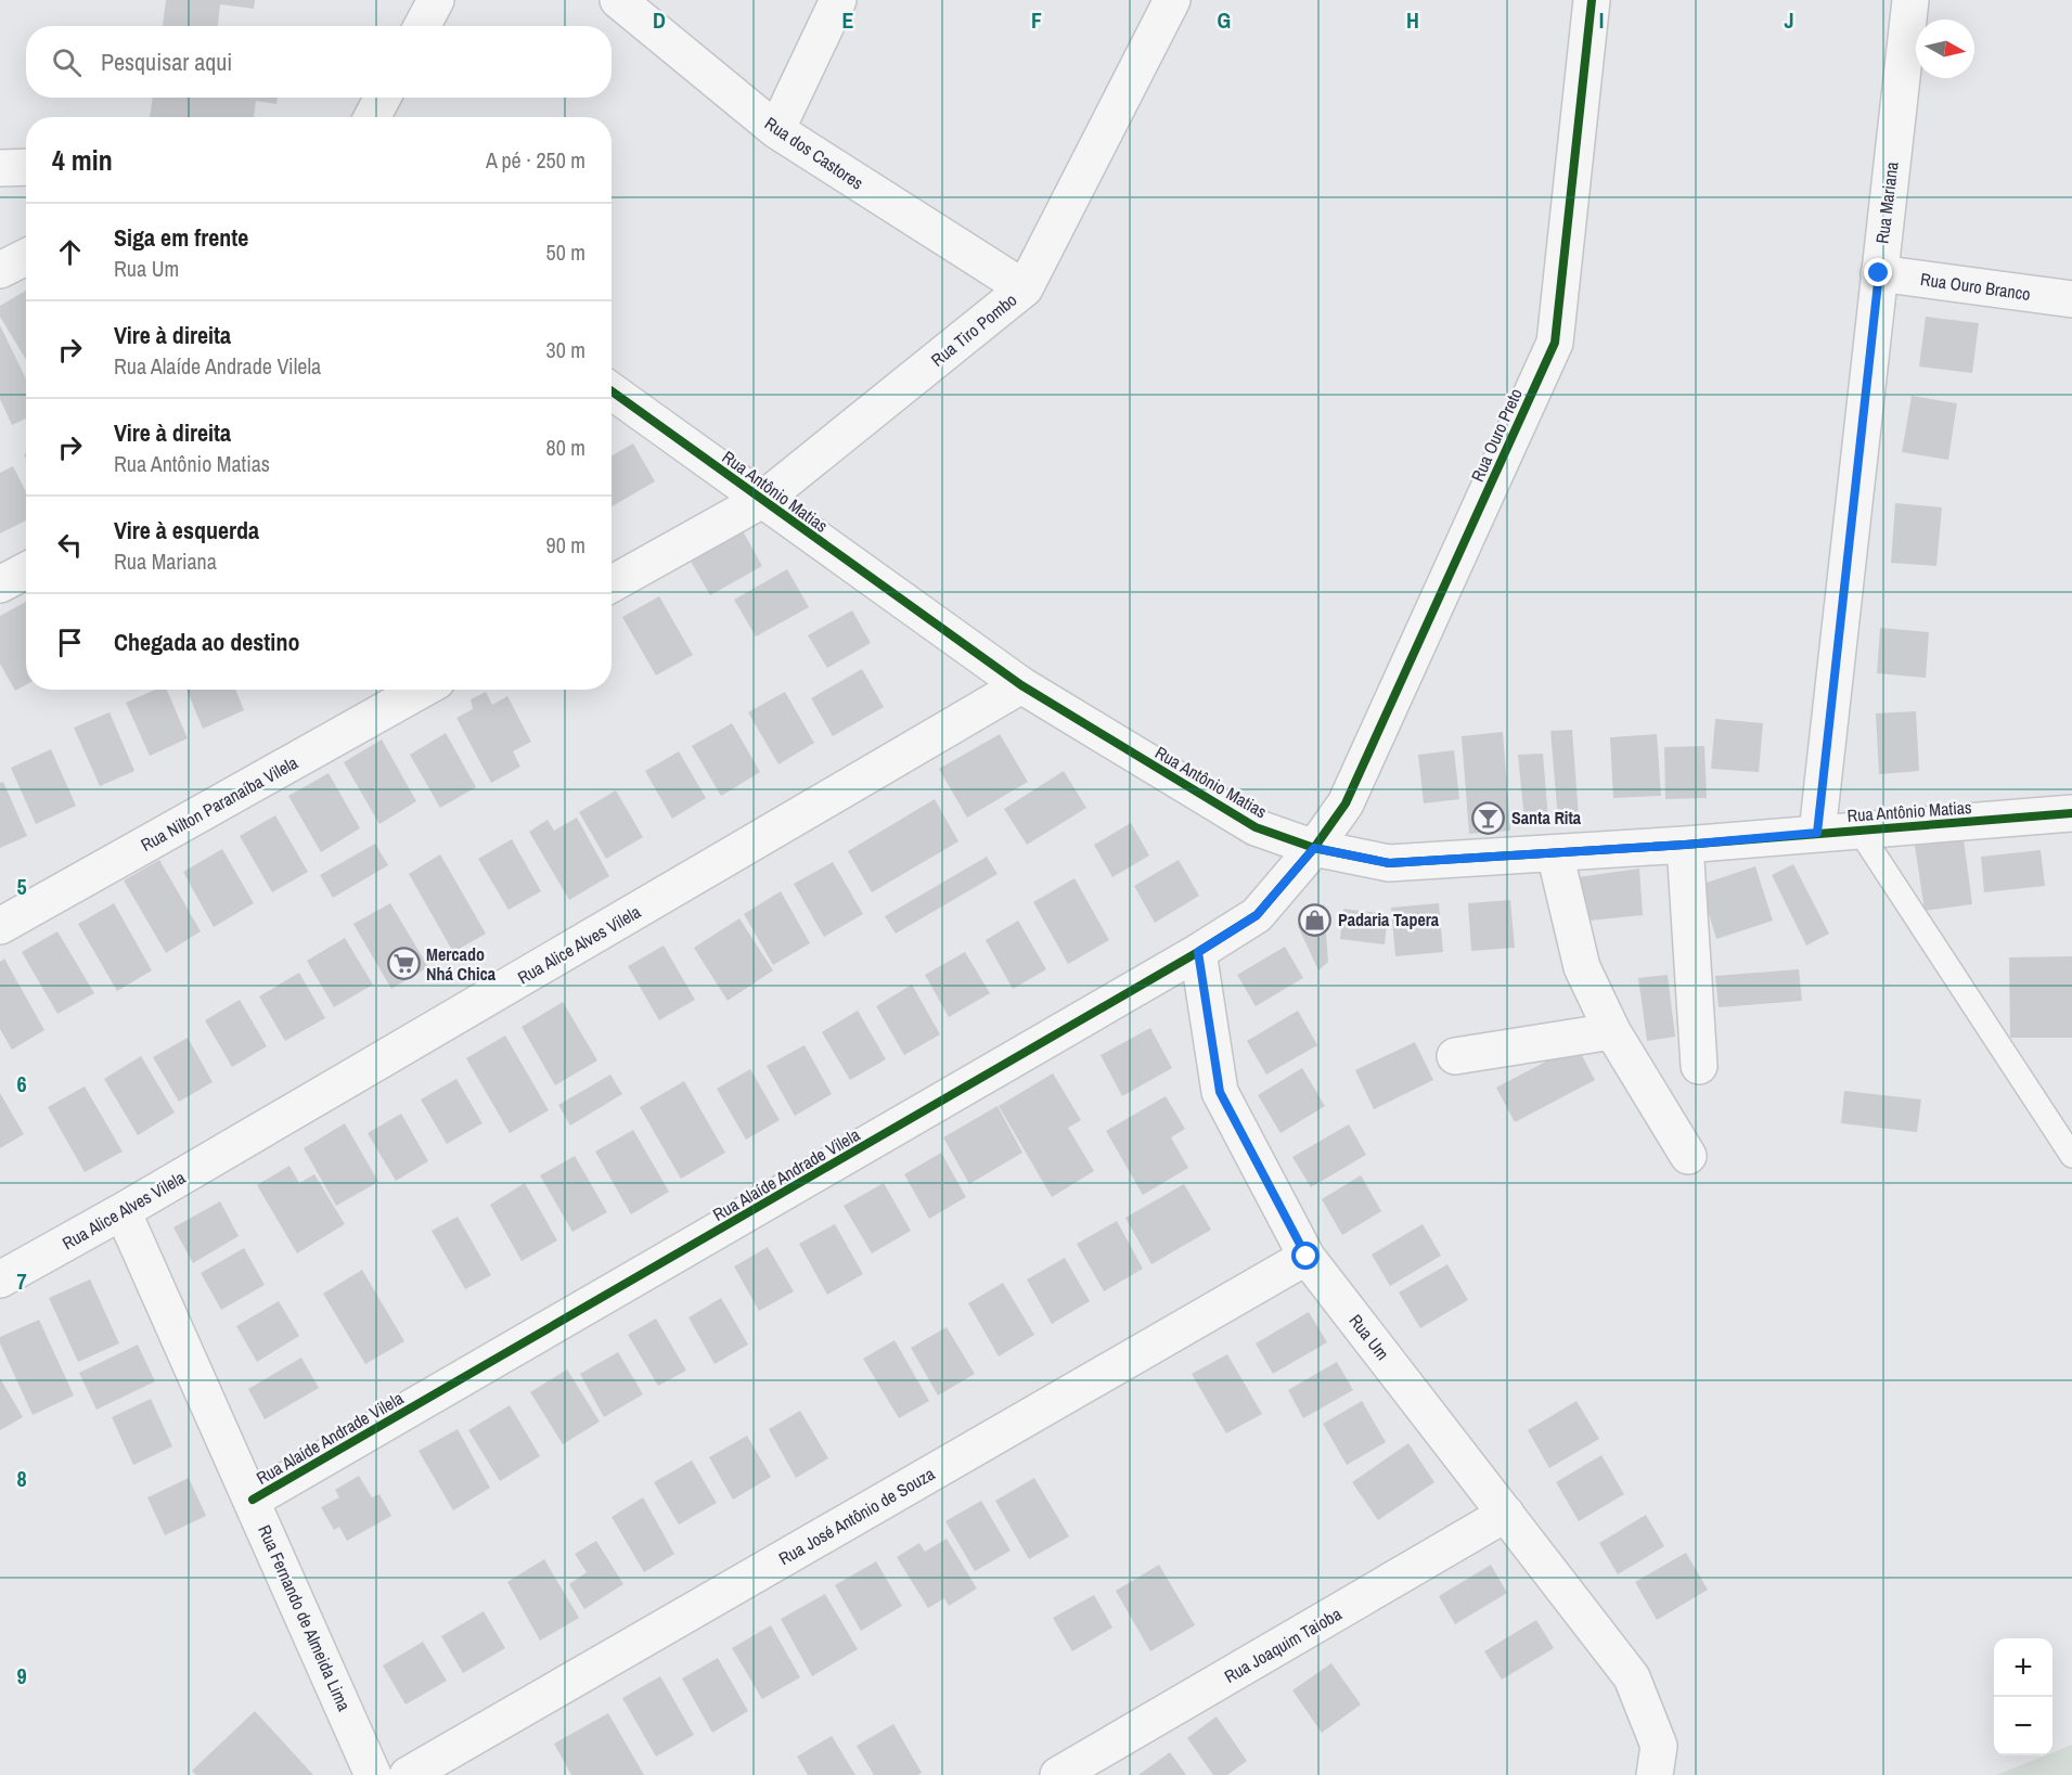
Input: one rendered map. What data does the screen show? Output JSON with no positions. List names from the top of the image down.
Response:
{
  "streets": {
    "street": [
      "Rua dos Castores",
      "Rua Mariana",
      "Rua Ouro Branco",
      "Rua Tiro Pombo",
      "Rua Ouro Preto",
      "Rua Antônio Matias",
      "Rua Nilton Paranaíba Vilela",
      "Rua Alice Alves Vilela",
      "Rua Alaíde Andrade Vilela",
      "Rua Um",
      "Rua José Antônio de Souza",
      "Rua Fernando de Almeida Lima",
      "Rua Joaquim Taioba"
    ]
  },
  "crossings": [
    ["Rua dos Castores", "Rua Tiro Pombo"],
    ["Rua Mariana", "Rua Ouro Branco"],
    ["Rua Mariana", "Rua Antônio Matias"],
    ["Rua Tiro Pombo", "Rua Antônio Matias"],
    ["Rua Ouro Preto", "Rua Antônio Matias"],
    ["Rua Ouro Preto", "Rua Alaíde Andrade Vilela"],
    ["Rua Antônio Matias", "Rua Alice Alves Vilela"],
    ["Rua Antônio Matias", "Rua Alaíde Andrade Vilela"],
    ["Rua Alice Alves Vilela", "Rua Fernando de Almeida Lima"],
    ["Rua Alaíde Andrade Vilela", "Rua Um"],
    ["Rua Alaíde Andrade Vilela", "Rua Fernando de Almeida Lima"],
    ["Rua Um", "Rua José Antônio de Souza"],
    ["Rua Um", "Rua Joaquim Taioba"]
  ],
  "places": {
    "bar": ["Santa Rita"],
    "shop": ["Padaria Tapera"],
    "supermarket": ["Mercado Nhá Chica"]
  },
  "north": "right",
  "page": {
    "search": "Pesquisar aqui",
    "heading": ["4 min", "A pé · 250 m"],
    "list": [
      ["Siga em frente", "Rua Um", "50 m"],
      ["Vire à direita", "Rua Alaíde Andrade Vilela", "30 m"],
      ["Vire à direita", "Rua Antônio Matias", "80 m"],
      ["Vire à esquerda", "Rua Mariana", "90 m"],
      "Chegada ao destino"
    ],
    "map_buttons": ["+", "−"]
  },
  "grid": {
    "columns": [
      "D",
      "E",
      "F",
      "G",
      "H",
      "I",
      "J"
    ],
    "rows": [
      "5",
      "6",
      "7",
      "8",
      "9"
    ]
  }
}
